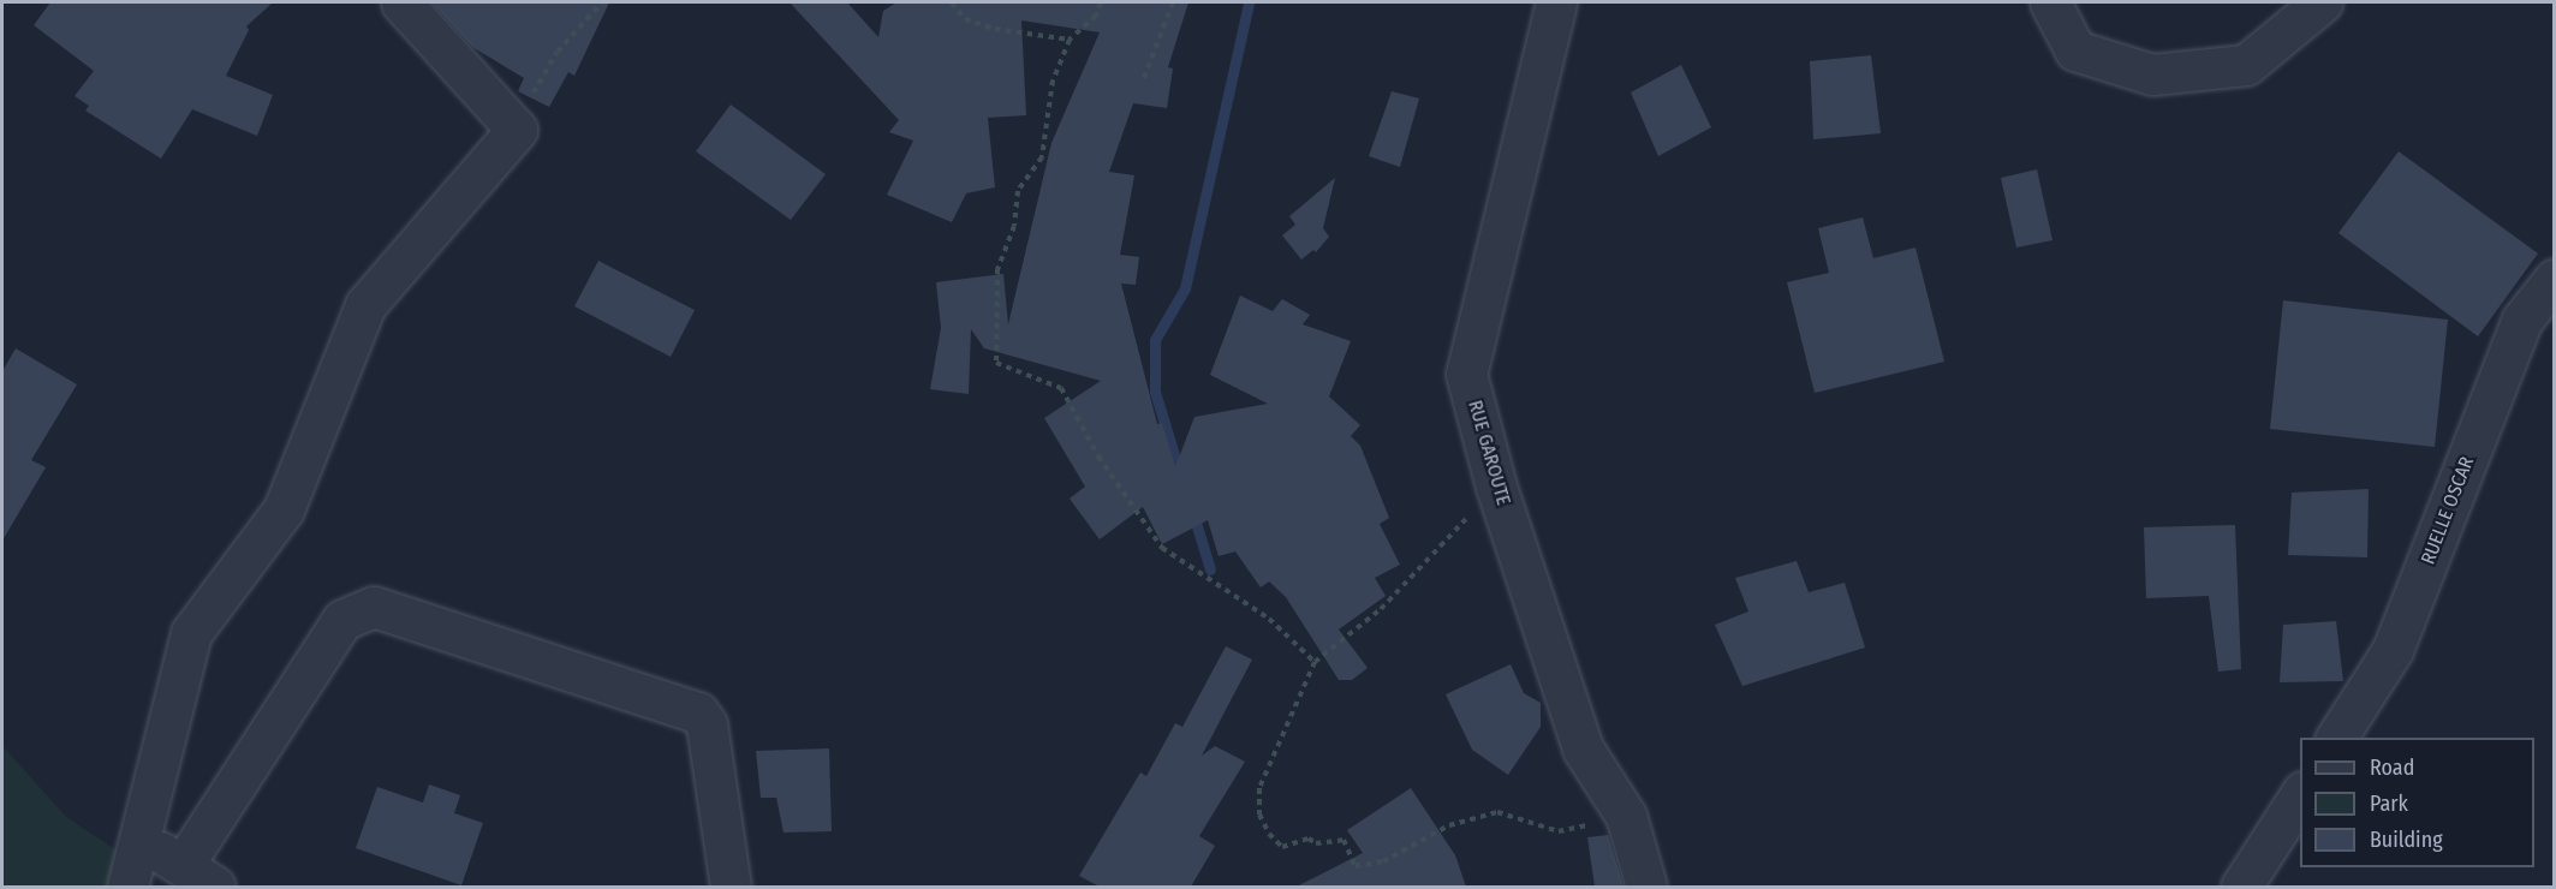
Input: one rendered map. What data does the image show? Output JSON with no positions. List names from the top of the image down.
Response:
{
  "streets": {
    "street": ["RUE GAROUTE", "RUELLE OSCAR"]
  },
  "legend": ["Road", "Park", "Building"]
}
